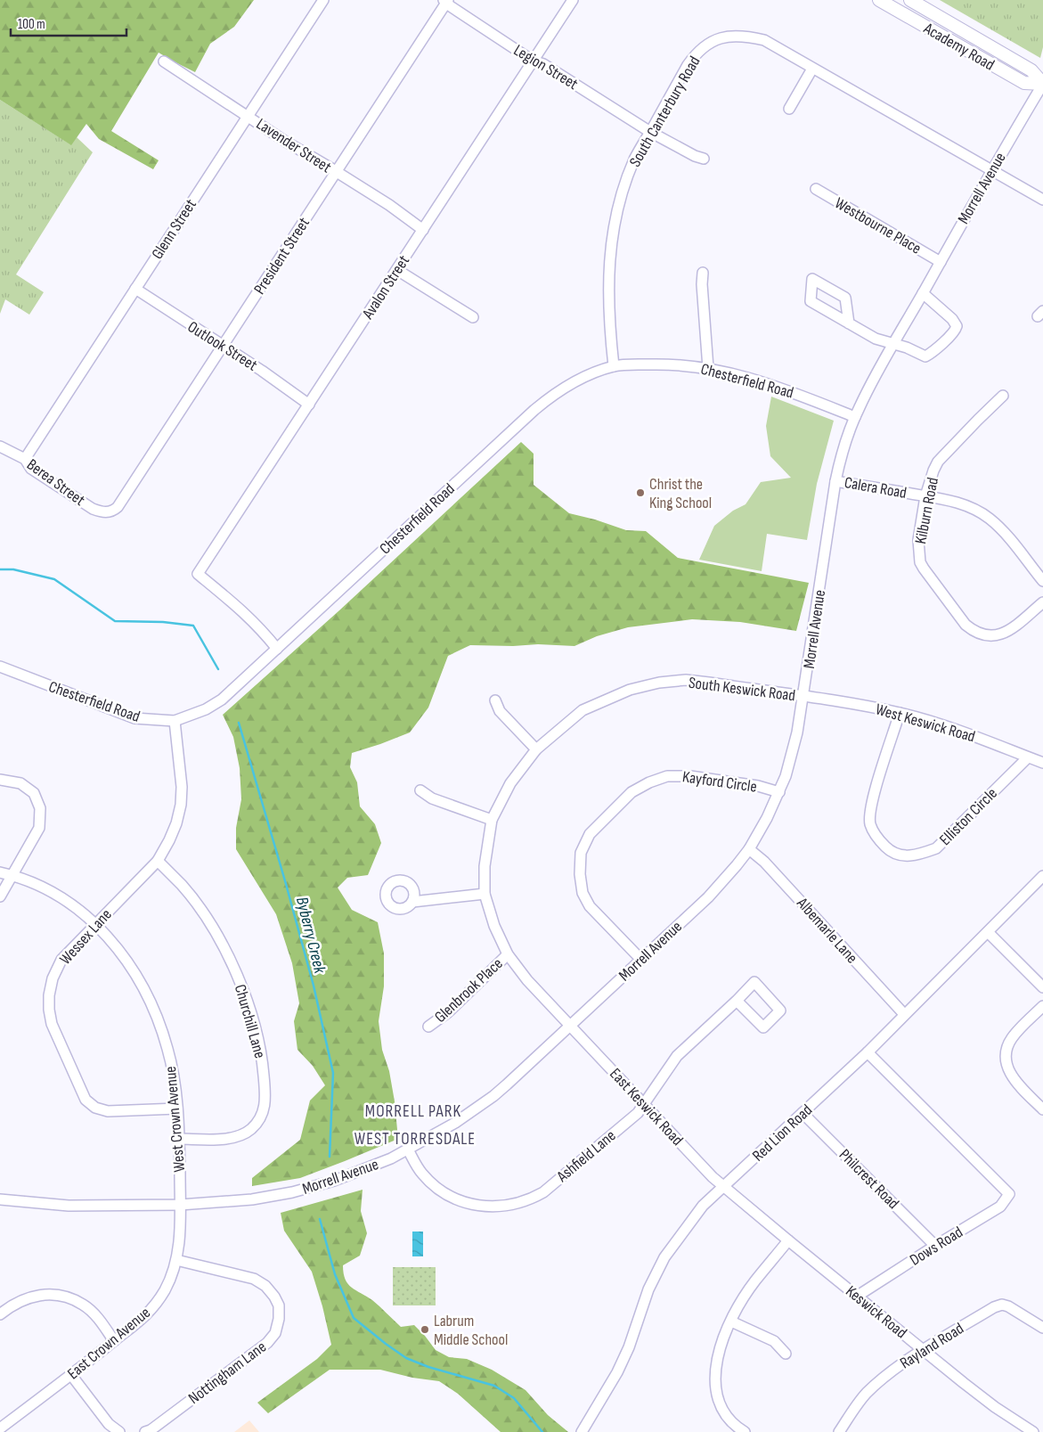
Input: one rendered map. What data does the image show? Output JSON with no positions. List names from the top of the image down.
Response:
{
  "streets": {
    "main road": ["Academy Road"],
    "street": [
      "Legion Street",
      "South Canterbury Road",
      "Lavender Street",
      "Morrell Avenue",
      "Westbourne Place",
      "Glenn Street",
      "President Street",
      "Avalon Street",
      "Outlook Street",
      "Chesterfield Road",
      "Berea Street",
      "Calera Road",
      "Kilburn Road",
      "South Keswick Road",
      "West Keswick Road",
      "Kayford Circle",
      "Elliston Circle",
      "Albemarle Lane",
      "Wessex Lane",
      "Glenbrook Place",
      "Churchill Lane",
      "East Keswick Road",
      "West Crown Avenue",
      "Red Lion Road",
      "Ashfield Lane",
      "Philcrest Road",
      "Dows Road",
      "Keswick Road",
      "East Crown Avenue",
      "Rayland Road",
      "Nottingham Lane"
    ]
  },
  "crossings": [
    ["Academy Road", "Morrell Avenue"],
    ["Legion Street", "South Canterbury Road"],
    ["Legion Street", "President Street"],
    ["Legion Street", "Avalon Street"],
    ["South Canterbury Road", "Morrell Avenue"],
    ["South Canterbury Road", "Chesterfield Road"],
    ["Lavender Street", "Glenn Street"],
    ["Lavender Street", "President Street"],
    ["Lavender Street", "Avalon Street"],
    ["Morrell Avenue", "Westbourne Place"],
    ["Morrell Avenue", "Chesterfield Road"],
    ["Morrell Avenue", "Calera Road"],
    ["Morrell Avenue", "South Keswick Road"],
    ["Morrell Avenue", "West Keswick Road"],
    ["Morrell Avenue", "Kayford Circle"],
    ["Morrell Avenue", "Albemarle Lane"],
    ["Morrell Avenue", "East Keswick Road"],
    ["Morrell Avenue", "West Crown Avenue"],
    ["Morrell Avenue", "Ashfield Lane"],
    ["Morrell Avenue", "East Crown Avenue"],
    ["Glenn Street", "Outlook Street"],
    ["Glenn Street", "Berea Street"],
    ["President Street", "Outlook Street"],
    ["President Street", "Berea Street"],
    ["Avalon Street", "Outlook Street"],
    ["Avalon Street", "Chesterfield Road"],
    ["Chesterfield Road", "Wessex Lane"],
    ["Calera Road", "Kilburn Road"],
    ["South Keswick Road", "West Keswick Road"],
    ["South Keswick Road", "Glenbrook Place"],
    ["South Keswick Road", "East Keswick Road"],
    ["West Keswick Road", "Elliston Circle"],
    ["Albemarle Lane", "Red Lion Road"],
    ["Wessex Lane", "Churchill Lane"],
    ["Wessex Lane", "West Crown Avenue"],
    ["Churchill Lane", "West Crown Avenue"],
    ["East Keswick Road", "Red Lion Road"],
    ["East Keswick Road", "Ashfield Lane"],
    ["East Keswick Road", "Keswick Road"],
    ["West Crown Avenue", "East Crown Avenue"],
    ["Red Lion Road", "Philcrest Road"],
    ["Red Lion Road", "Dows Road"],
    ["Red Lion Road", "Keswick Road"],
    ["Philcrest Road", "Dows Road"],
    ["Dows Road", "Keswick Road"],
    ["Keswick Road", "Rayland Road"],
    ["East Crown Avenue", "Nottingham Lane"]
  ],
  "districts": ["MORRELL PARK", "WEST TORRESDALE"],
  "water": ["Byberry Creek"],
  "places": ["Christ the King School", "Labrum Middle School"],
  "scale_bar": "100 m"
}
